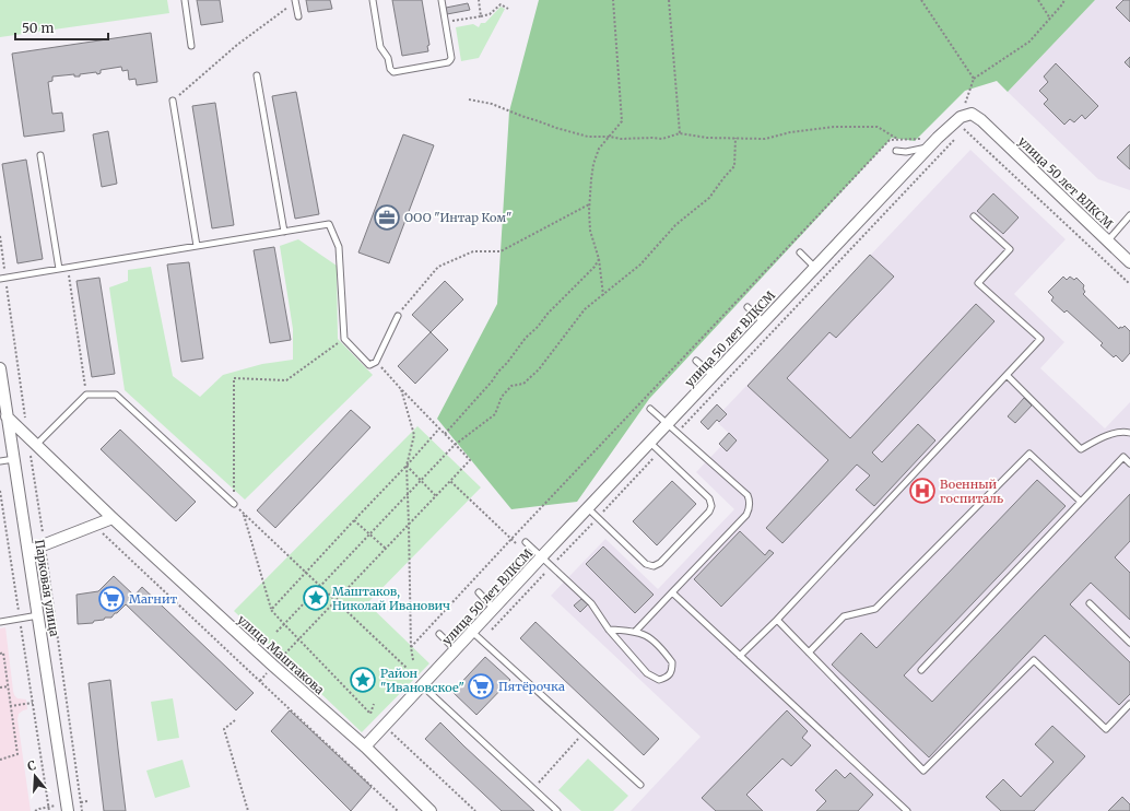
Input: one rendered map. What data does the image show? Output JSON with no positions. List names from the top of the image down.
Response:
{
  "streets": {
    "street": ["улица 50 лет ВЛКСМ", "Парковая улица", "улица Маштакова"]
  },
  "crossings": [
    ["улица 50 лет ВЛКСМ", "улица Маштакова"],
    ["Парковая улица", "улица Маштакова"]
  ],
  "places": {
    "office": ["ООО \"Интар Ком\""],
    "hospital": ["Военный госпиталь"],
    "place": ["Маштаков, Николай Иванович", "Район \"Ивановское\""],
    "supermarket": ["Магнит", "Пятёрочка"]
  },
  "scale_bar": "50 m",
  "north": "top"
}
